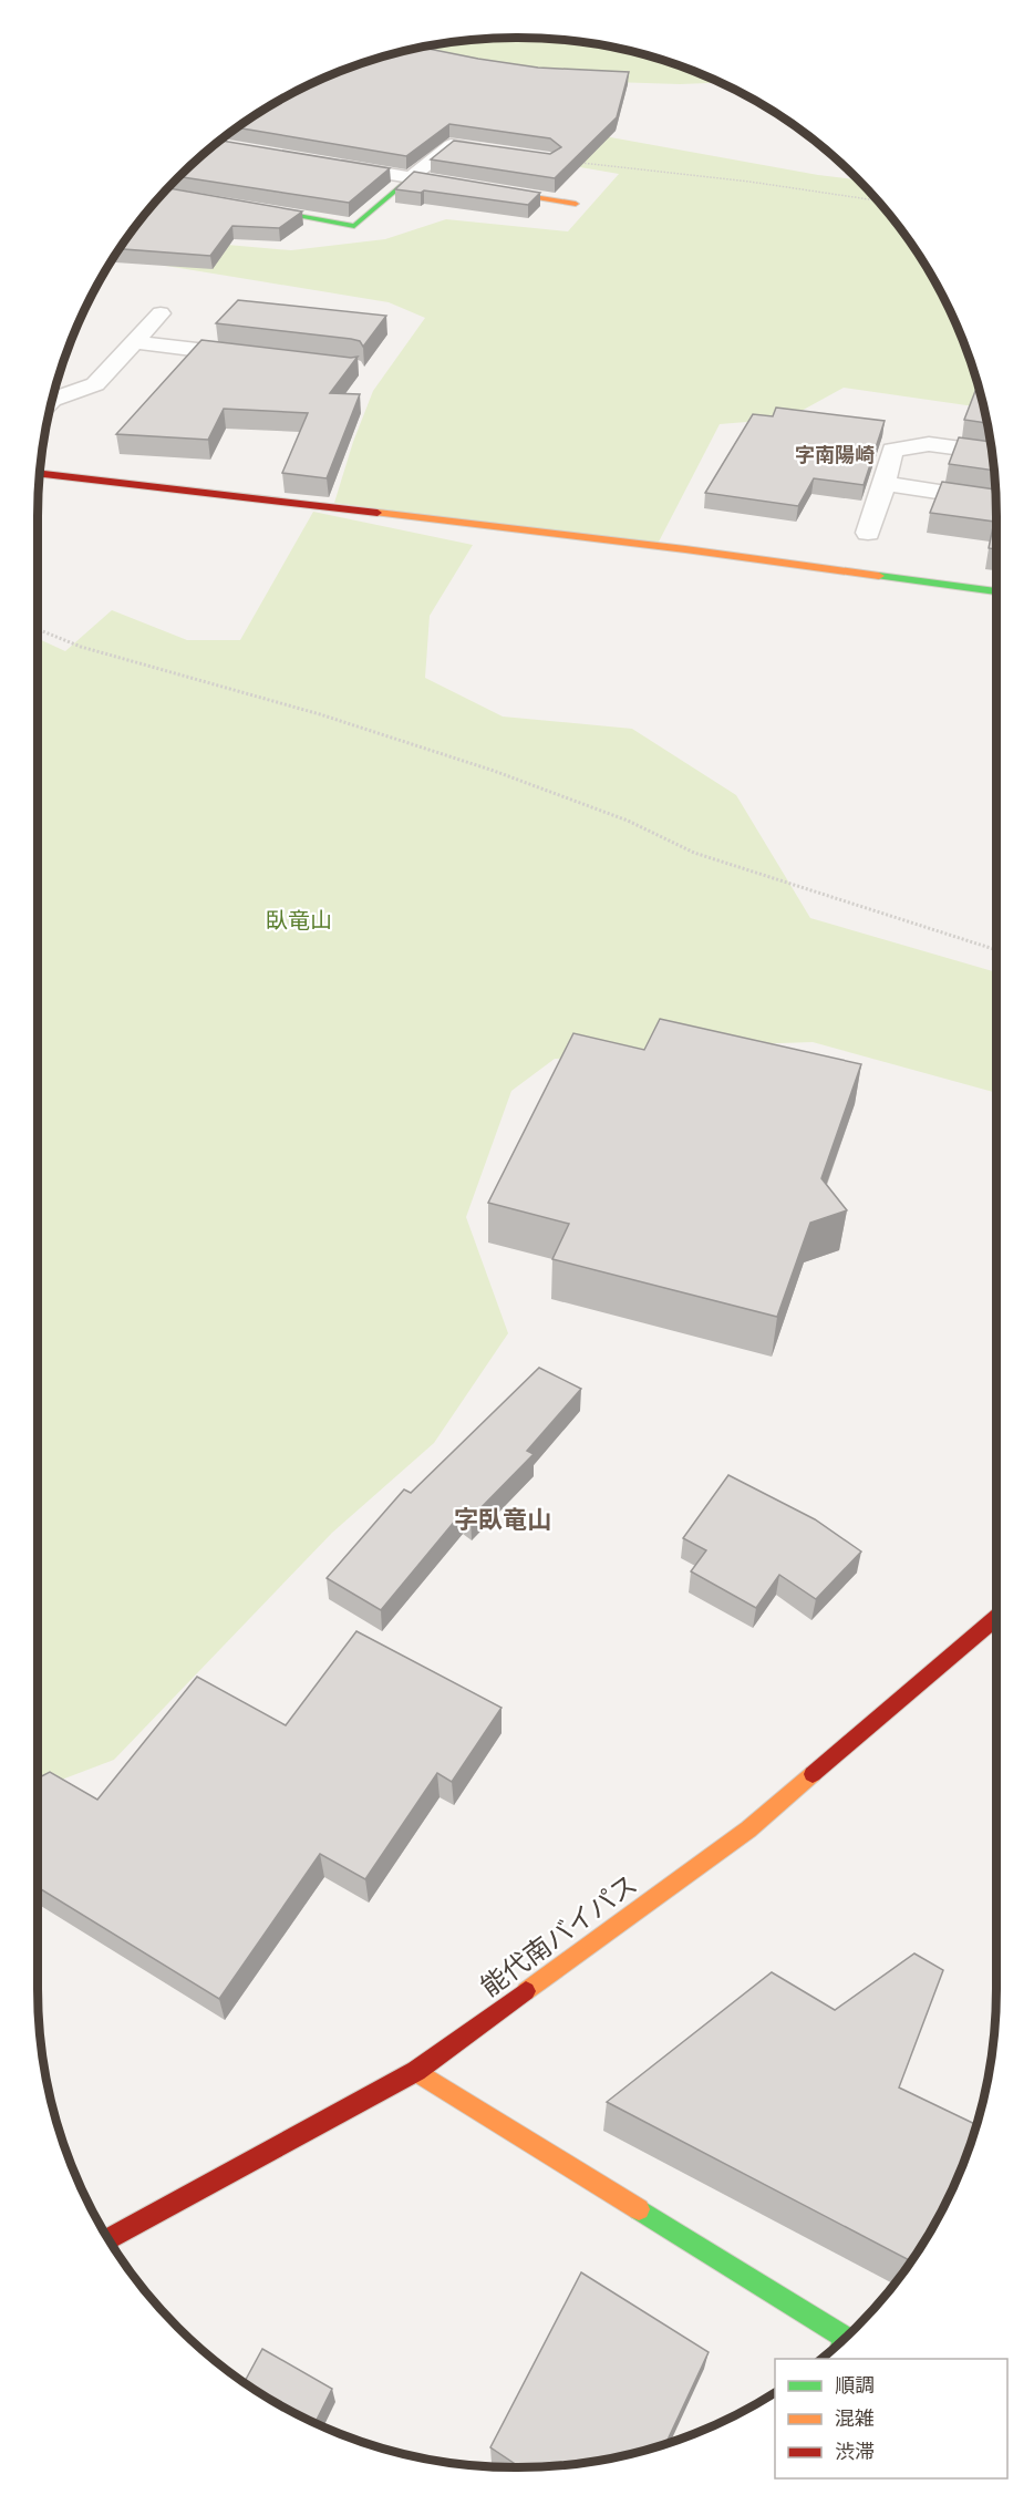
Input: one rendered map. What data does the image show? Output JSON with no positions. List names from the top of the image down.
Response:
{
  "streets": {
    "main road": ["能代南バイパス"]
  },
  "districts": ["字南陽崎", "字臥竜山"],
  "parks": ["臥竜山"],
  "legend": ["順調", "混雑", "渋滞"]
}
